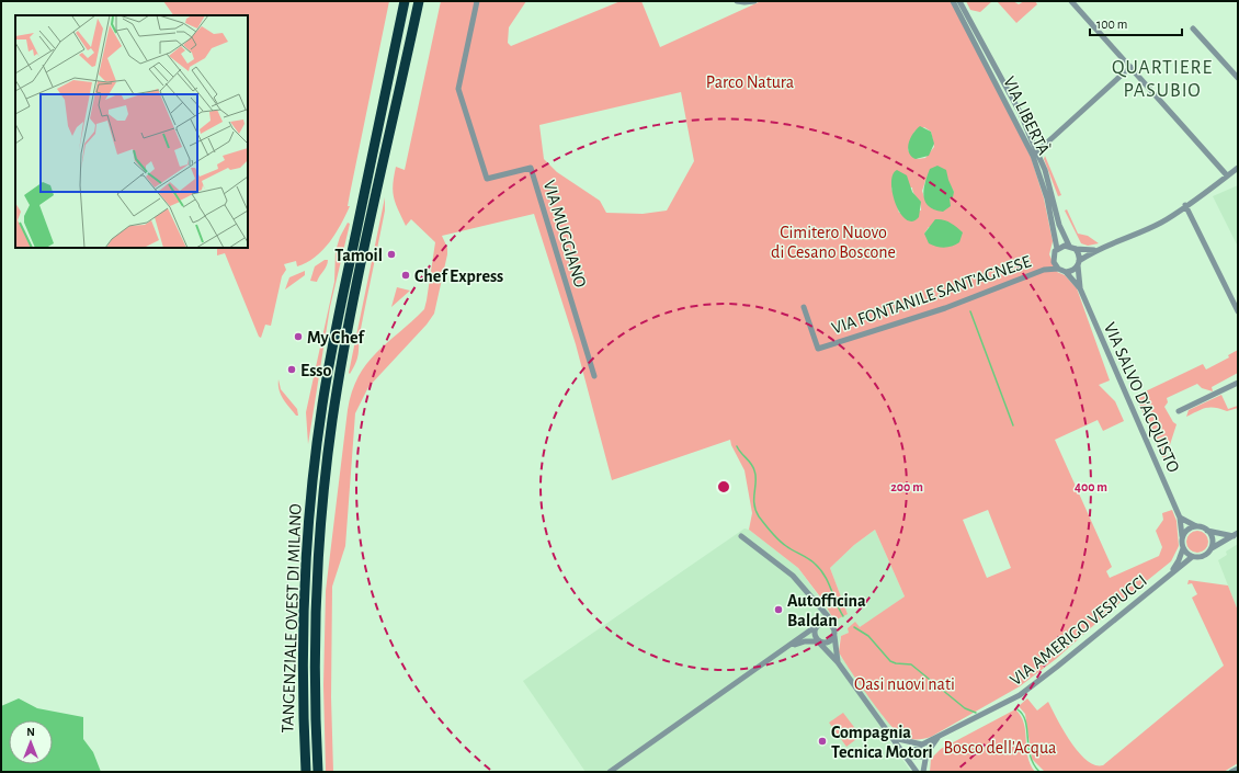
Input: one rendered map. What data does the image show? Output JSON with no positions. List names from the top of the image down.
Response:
{
  "streets": {
    "highway": ["TANGENZIALE OVEST DI MILANO"],
    "street": [
      "VIA LIBERTÀ",
      "VIA MUGGIANO",
      "VIA FONTANILE SANT'AGNESE",
      "VIA SALVO D'ACQUISTO",
      "VIA AMERIGO VESPUCCI"
    ]
  },
  "crossings": [
    ["VIA LIBERTÀ", "VIA FONTANILE SANT'AGNESE"],
    ["VIA SALVO D'ACQUISTO", "VIA AMERIGO VESPUCCI"]
  ],
  "districts": ["QUARTIERE PASUBIO"],
  "parks": [
    "Parco Natura",
    "Cimitero Nuovo di Cesano Boscone",
    "Oasi nuovi nati",
    "Bosco dell'Acqua"
  ],
  "places": [
    "Tamoil",
    "Chef Express",
    "My Chef",
    "Esso",
    "Autofficina Baldan",
    "Compagnia Tecnica Motori"
  ],
  "scale_bar": "100 m",
  "north": "top",
  "rings": ["200 m", "400 m"]
}
